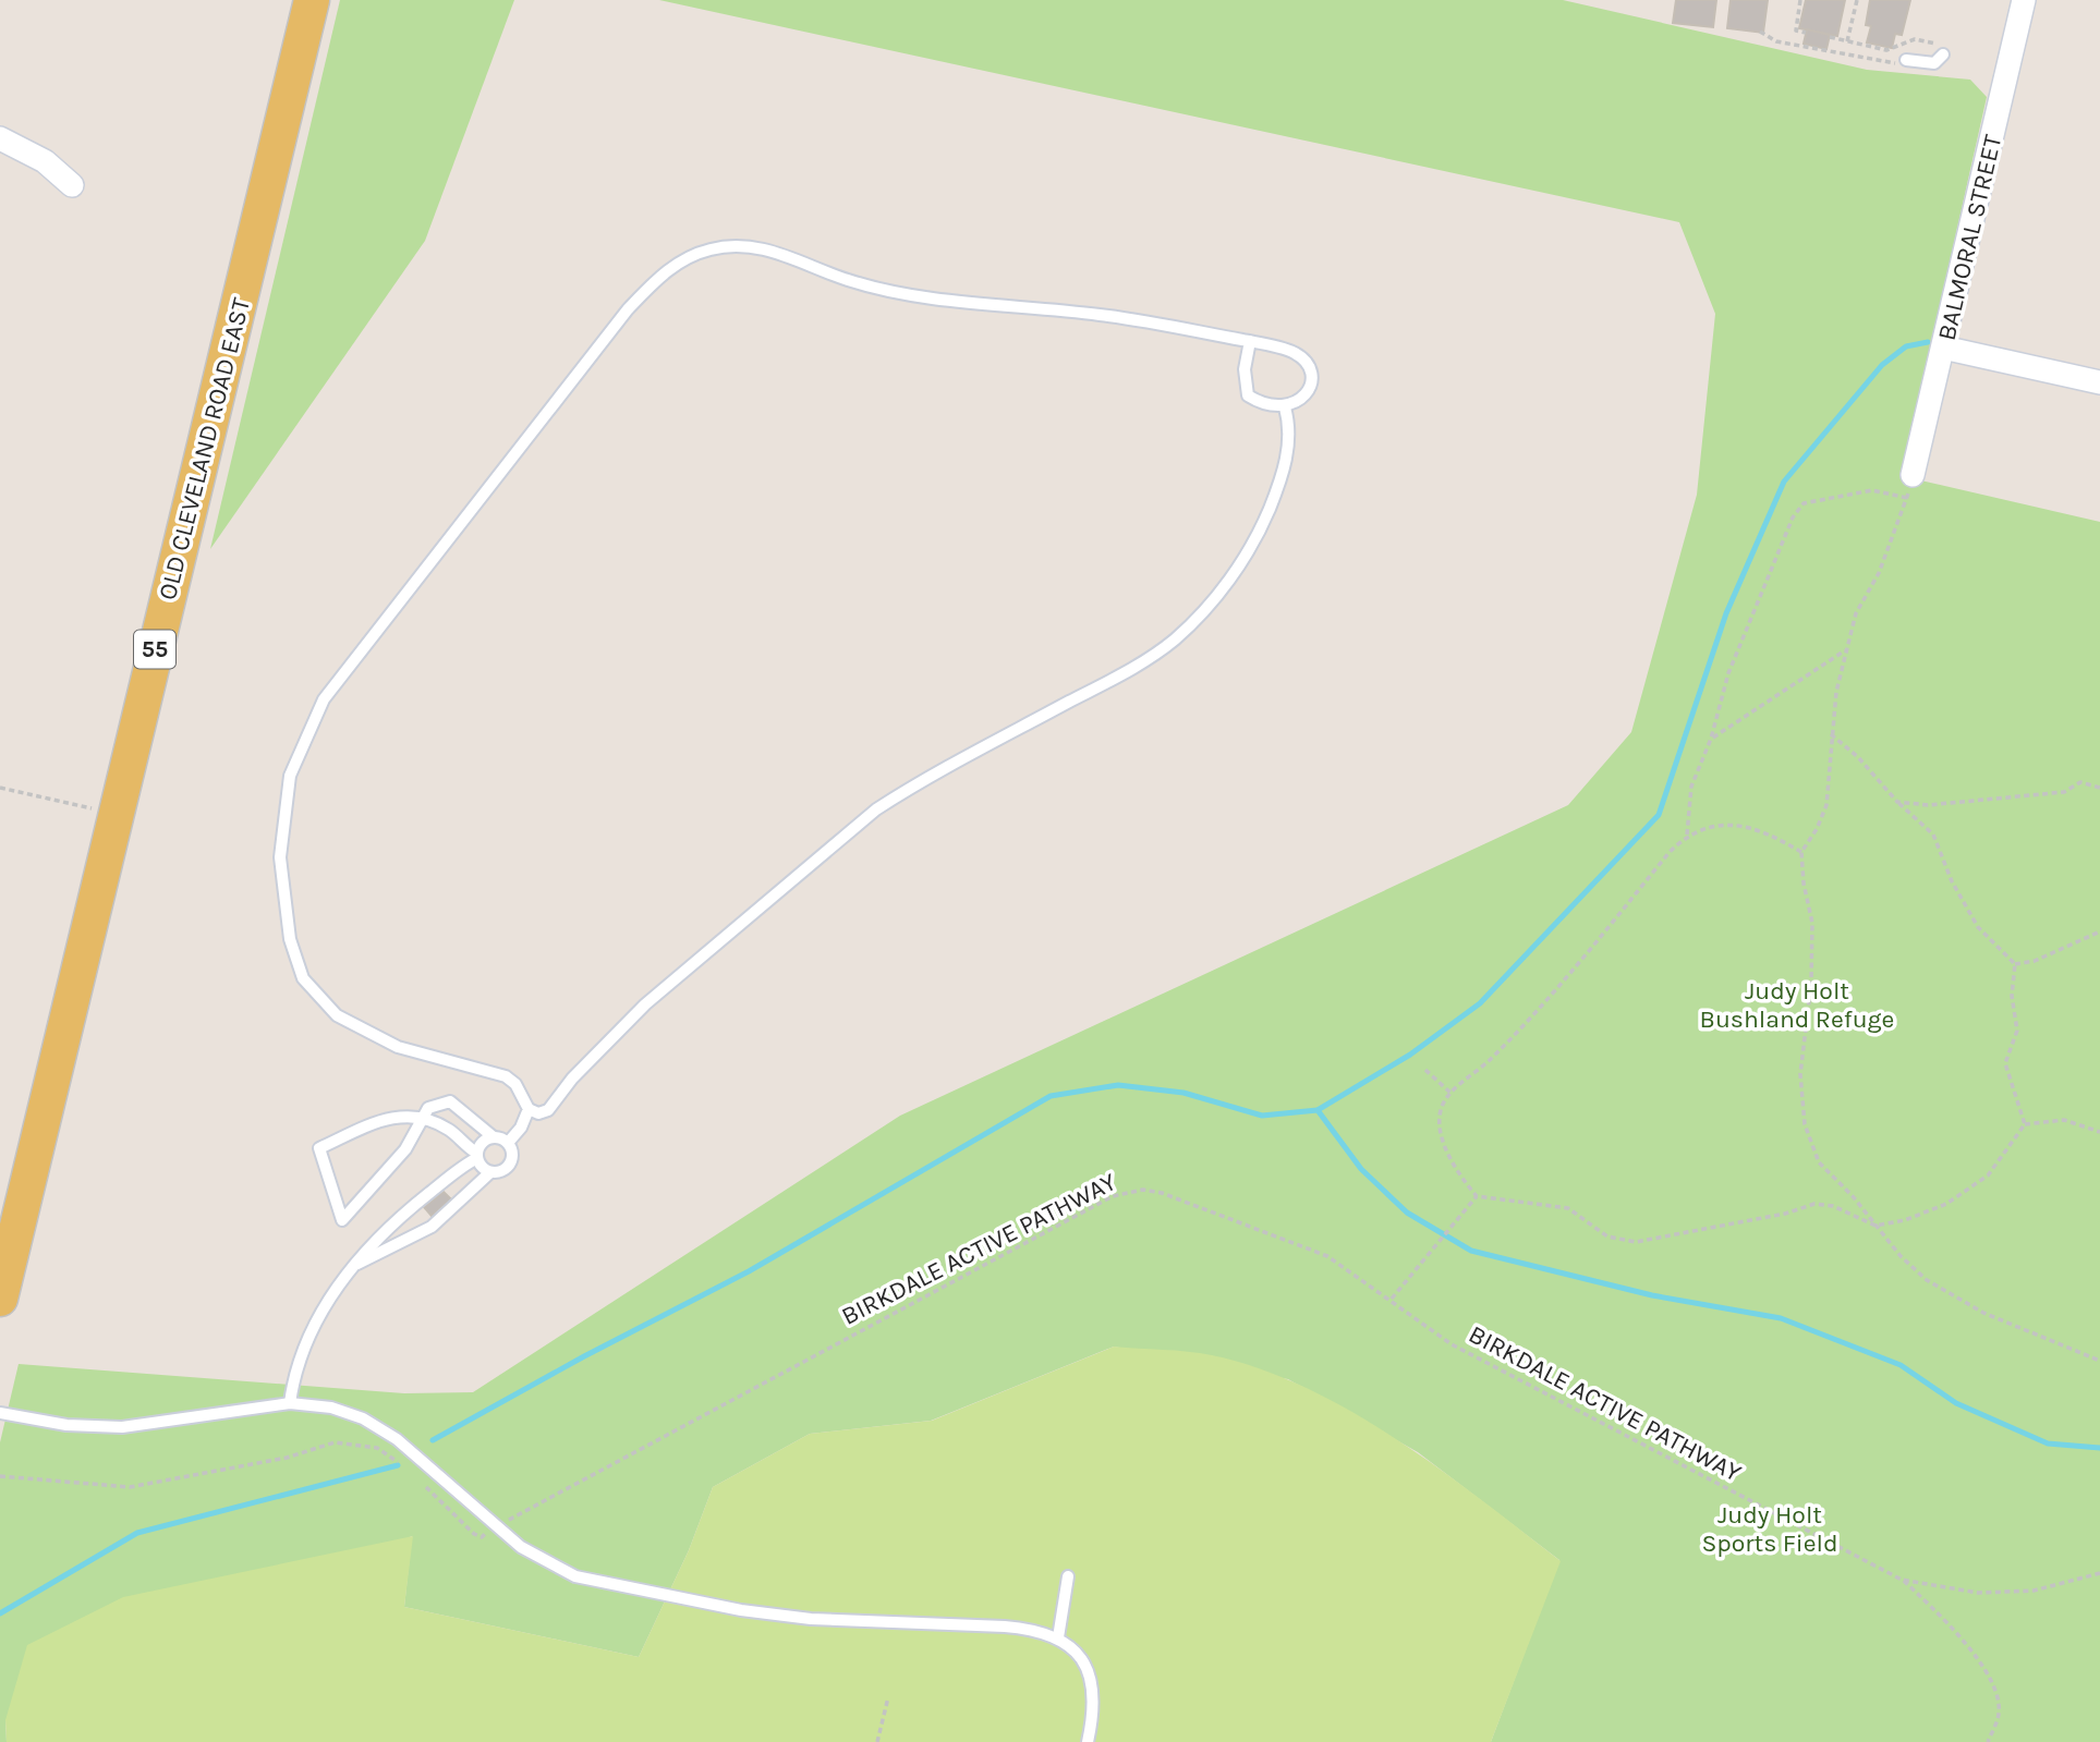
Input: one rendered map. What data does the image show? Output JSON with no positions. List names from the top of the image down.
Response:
{
  "streets": {
    "main road": ["OLD CLEVELAND ROAD EAST", "55"],
    "street": ["BALMORAL STREET"],
    "path": ["BIRKDALE ACTIVE PATHWAY"]
  },
  "parks": ["Judy Holt Bushland Refuge", "Judy Holt Sports Field"]
}
